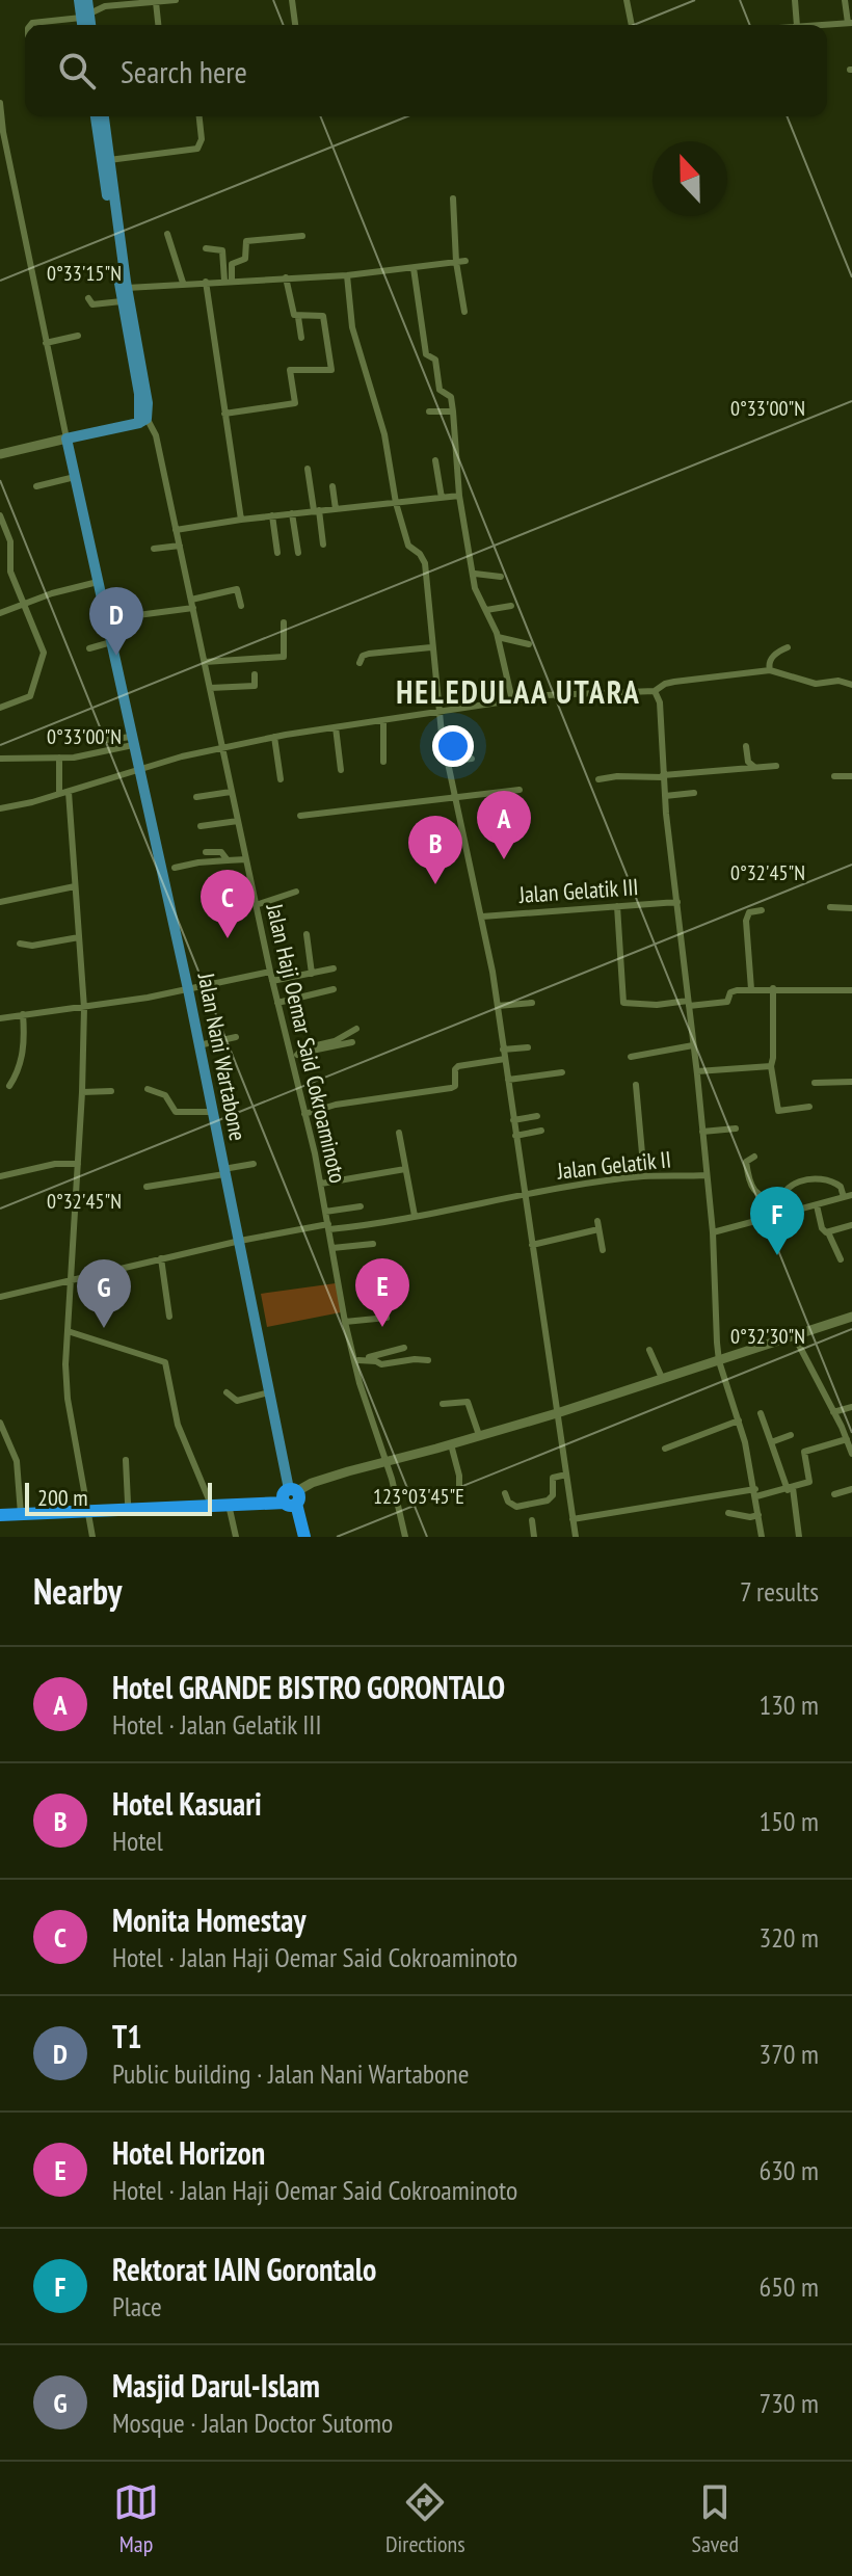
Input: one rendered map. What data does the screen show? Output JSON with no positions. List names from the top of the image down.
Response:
{
  "streets": {
    "highway": ["Jalan Nani Wartabone"],
    "street": ["Jalan Gelatik III", "Jalan Haji Oemar Said Cokroaminoto", "Jalan Gelatik II"]
  },
  "crossings": [
    ["Jalan Haji Oemar Said Cokroaminoto", "Jalan Gelatik II"],
    ["Jalan Nani Wartabone", "Jalan Gelatik II"]
  ],
  "districts": ["HELEDULAA UTARA"],
  "scale_bar": "200 m",
  "north": "top",
  "page": {
    "search": "Search here",
    "pins": [
      "D",
      "A",
      "B",
      "C",
      "F",
      "E",
      "G"
    ],
    "scale": "200 m",
    "heading": ["Nearby", "7 results"],
    "list": [
      {
        "mark": "A",
        "name": "Hotel GRANDE BISTRO GORONTALO",
        "note": "Hotel · Jalan Gelatik III",
        "value": "130 m"
      },
      {
        "mark": "B",
        "name": "Hotel Kasuari",
        "note": "Hotel",
        "value": "150 m"
      },
      {
        "mark": "C",
        "name": "Monita Homestay",
        "note": "Hotel · Jalan Haji Oemar Said Cokroaminoto",
        "value": "320 m"
      },
      {
        "mark": "D",
        "name": "T1",
        "note": "Public building · Jalan Nani Wartabone",
        "value": "370 m"
      },
      {
        "mark": "E",
        "name": "Hotel Horizon",
        "note": "Hotel · Jalan Haji Oemar Said Cokroaminoto",
        "value": "630 m"
      },
      {
        "mark": "F",
        "name": "Rektorat IAIN Gorontalo",
        "note": "Place",
        "value": "650 m"
      },
      {
        "mark": "G",
        "name": "Masjid Darul-Islam",
        "note": "Mosque · Jalan Doctor Sutomo",
        "value": "730 m"
      }
    ],
    "nav": ["Map", "Directions", "Saved"]
  },
  "coordinates": [
    "0°33'15\"N",
    "0°33'00\"N",
    "0°32'45\"N",
    "0°32'30\"N",
    "123°03'45\"E"
  ]
}
